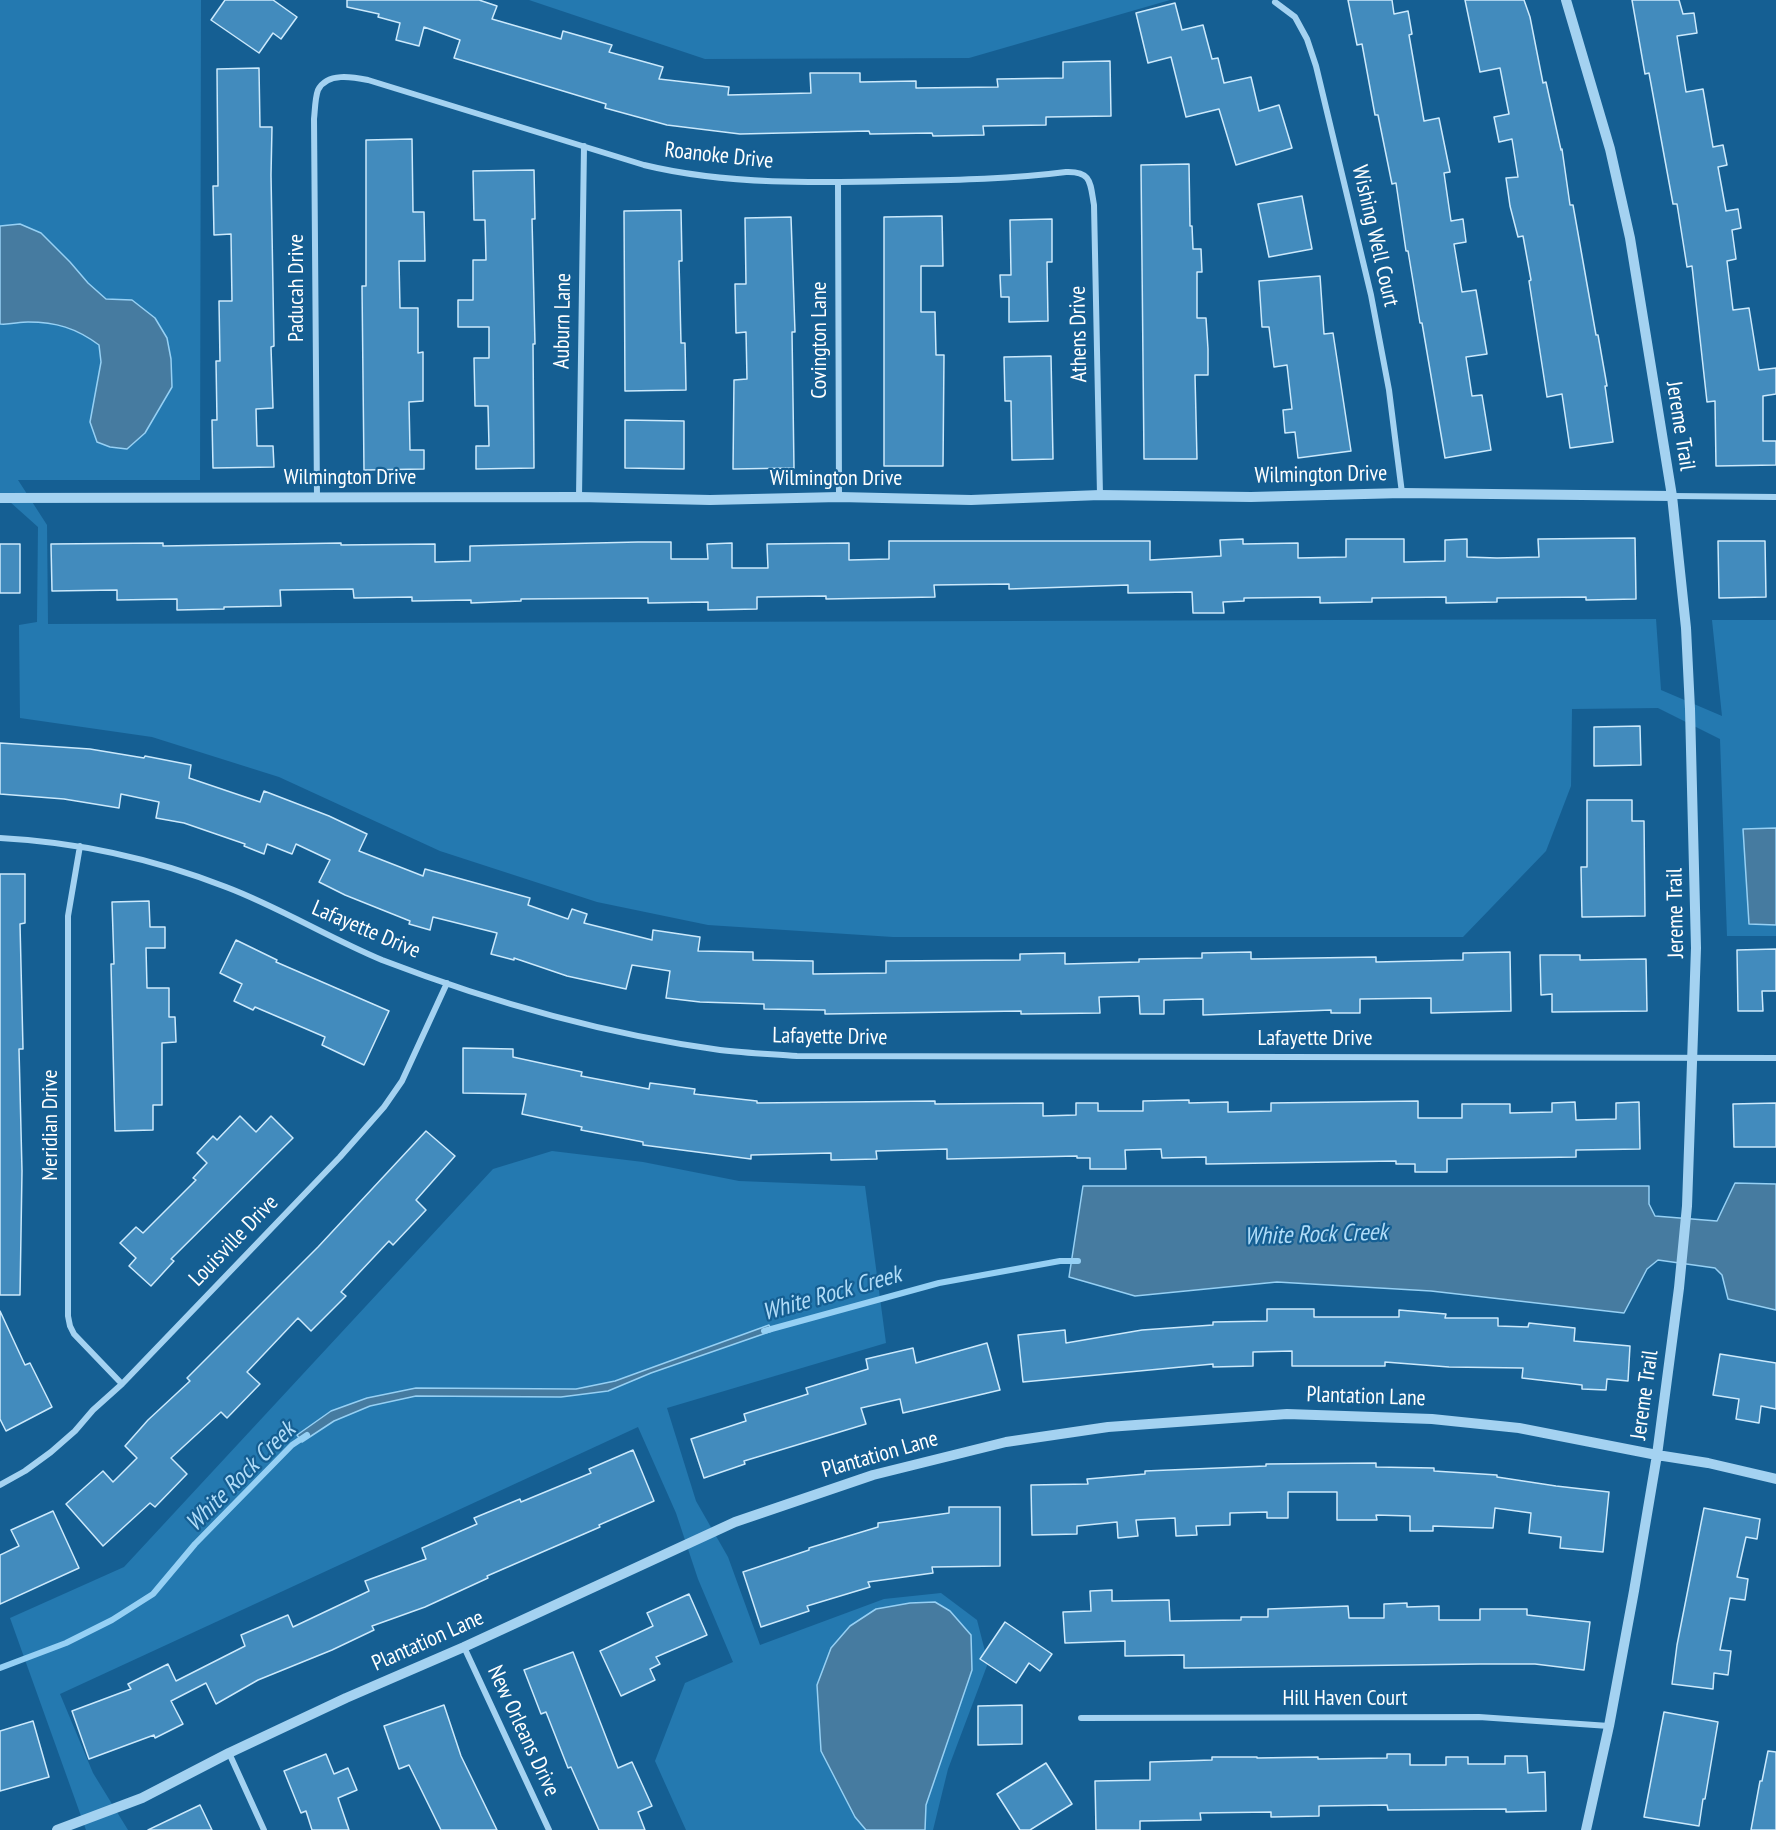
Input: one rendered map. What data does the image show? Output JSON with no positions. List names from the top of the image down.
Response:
{
  "streets": {
    "street": [
      "Roanoke Drive",
      "Wishing Well Court",
      "Paducah Drive",
      "Auburn Lane",
      "Athens Drive",
      "Covington Lane",
      "Jereme Trail",
      "Wilmington Drive",
      "Lafayette Drive",
      "Meridian Drive",
      "Louisville Drive",
      "Plantation Lane",
      "Hill Haven Court",
      "New Orleans Drive"
    ]
  },
  "crossings": [
    ["Roanoke Drive", "Paducah Drive"],
    ["Roanoke Drive", "Auburn Lane"],
    ["Roanoke Drive", "Athens Drive"],
    ["Roanoke Drive", "Covington Lane"],
    ["Wishing Well Court", "Wilmington Drive"],
    ["Paducah Drive", "Wilmington Drive"],
    ["Auburn Lane", "Wilmington Drive"],
    ["Athens Drive", "Wilmington Drive"],
    ["Covington Lane", "Wilmington Drive"],
    ["Jereme Trail", "Wilmington Drive"],
    ["Jereme Trail", "Lafayette Drive"],
    ["Jereme Trail", "Plantation Lane"],
    ["Jereme Trail", "Hill Haven Court"],
    ["Lafayette Drive", "Meridian Drive"],
    ["Lafayette Drive", "Louisville Drive"],
    ["Meridian Drive", "Louisville Drive"],
    ["Plantation Lane", "New Orleans Drive"]
  ],
  "water": ["White Rock Creek"]
}
